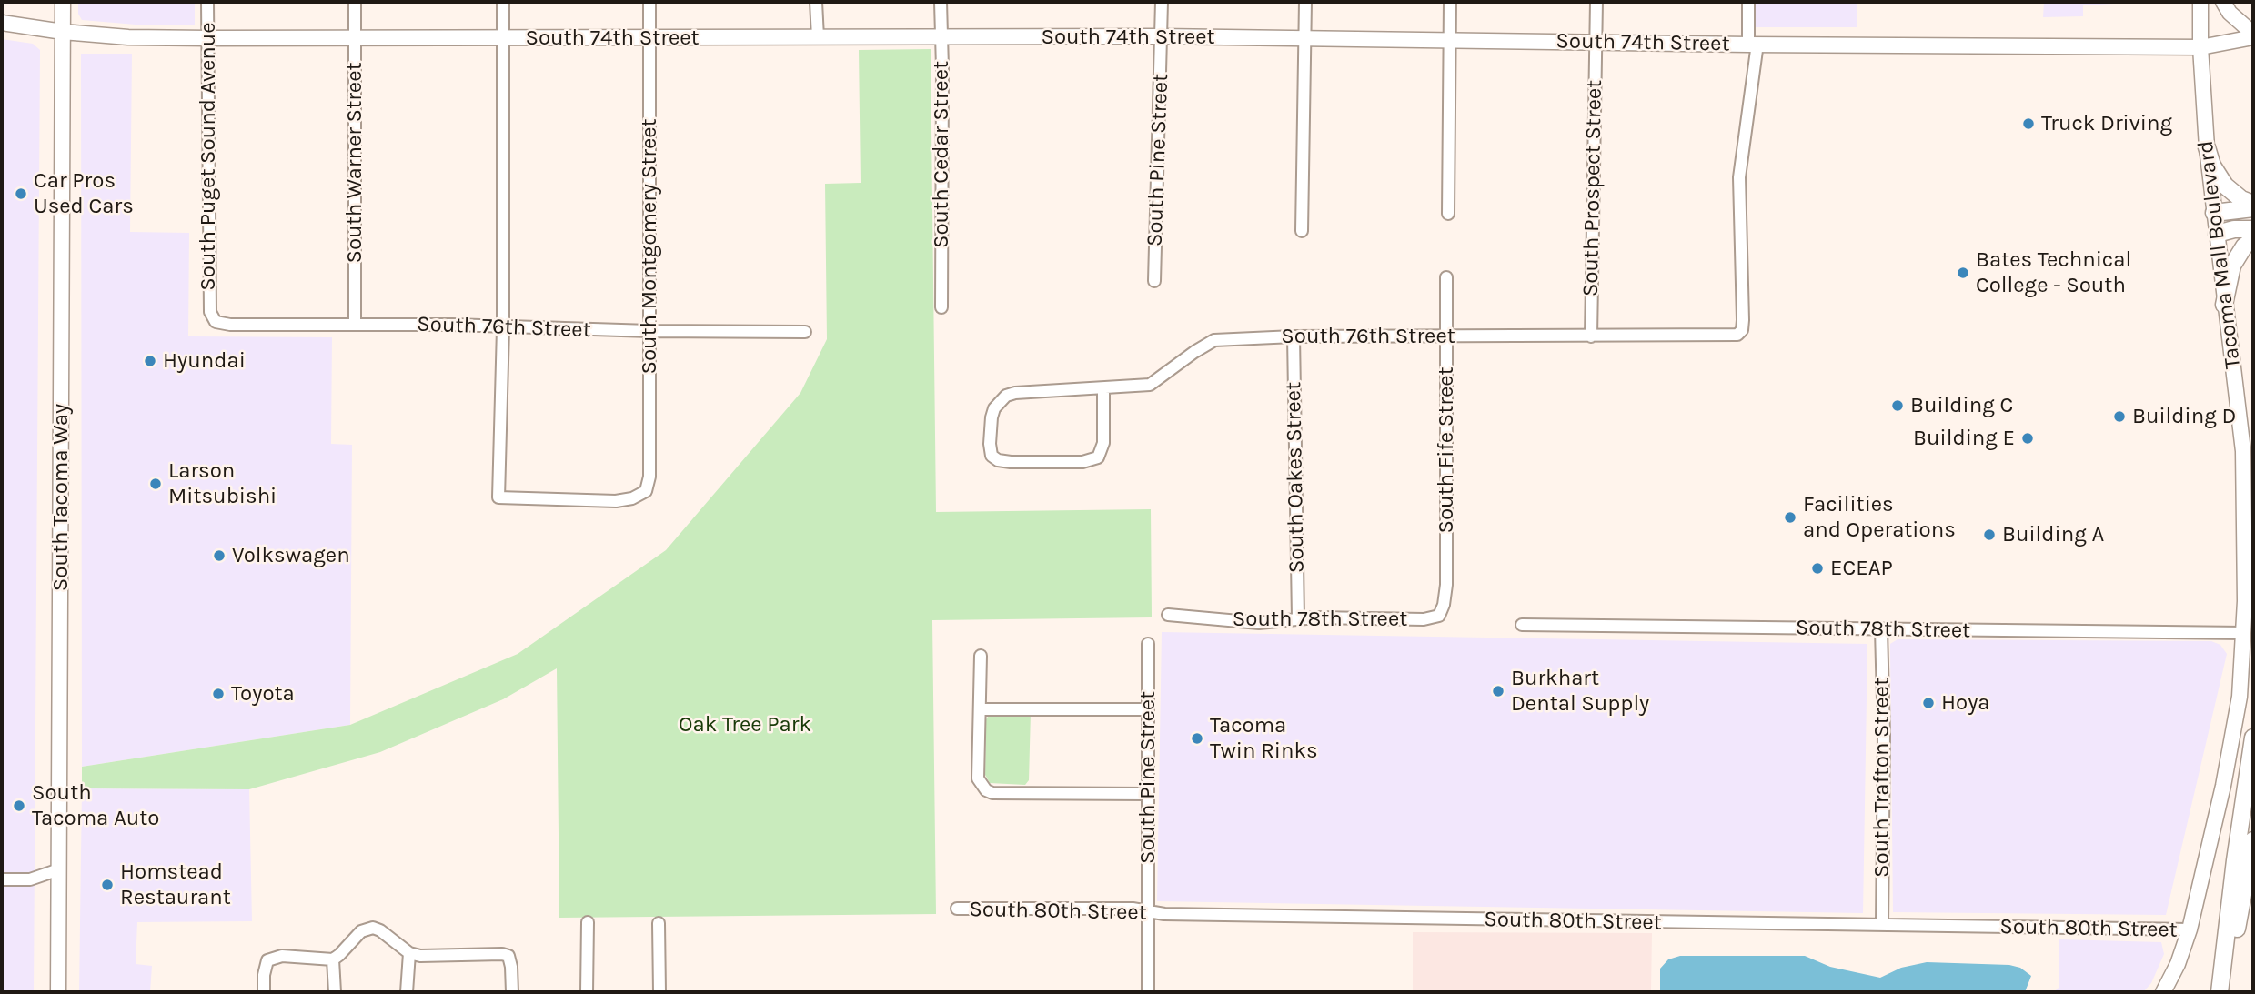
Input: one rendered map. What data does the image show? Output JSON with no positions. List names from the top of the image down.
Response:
{
  "streets": {
    "main road": ["South 74th Street", "Tacoma Mall Boulevard", "South Tacoma Way"],
    "street": [
      "South Cedar Street",
      "South Puget Sound Avenue",
      "South Pine Street",
      "South Warner Street",
      "South Prospect Street",
      "South Montgomery Street",
      "South 76th Street",
      "South Fife Street",
      "South Oakes Street",
      "South 78th Street",
      "South Trafton Street",
      "South 80th Street"
    ]
  },
  "crossings": [
    ["South 74th Street", "South Cedar Street"],
    ["South 74th Street", "South Puget Sound Avenue"],
    ["South 74th Street", "South Pine Street"],
    ["South 74th Street", "South Warner Street"],
    ["South 74th Street", "South Prospect Street"],
    ["South 74th Street", "South Montgomery Street"],
    ["South 74th Street", "Tacoma Mall Boulevard"],
    ["South 74th Street", "South 76th Street"],
    ["South 74th Street", "South Tacoma Way"],
    ["South Puget Sound Avenue", "South 76th Street"],
    ["South Pine Street", "South 80th Street"],
    ["South Warner Street", "South 76th Street"],
    ["South Prospect Street", "South 76th Street"],
    ["South Montgomery Street", "South 76th Street"],
    ["Tacoma Mall Boulevard", "South 78th Street"],
    ["Tacoma Mall Boulevard", "South 80th Street"],
    ["South 76th Street", "South Fife Street"],
    ["South 76th Street", "South Oakes Street"],
    ["South Fife Street", "South 78th Street"],
    ["South Oakes Street", "South 78th Street"],
    ["South 78th Street", "South Trafton Street"],
    ["South Trafton Street", "South 80th Street"]
  ],
  "parks": ["Oak Tree Park"],
  "places": [
    "Truck Driving",
    "Car Pros Used Cars",
    "Bates Technical College - South",
    "Hyundai",
    "Building C",
    "Building D",
    "Building E",
    "Larson Mitsubishi",
    "Facilities and Operations",
    "Building A",
    "Volkswagen",
    "ECEAP",
    "Burkhart Dental Supply",
    "Toyota",
    "Hoya",
    "Tacoma Twin Rinks",
    "South Tacoma Auto",
    "Homstead Restaurant"
  ]
}
